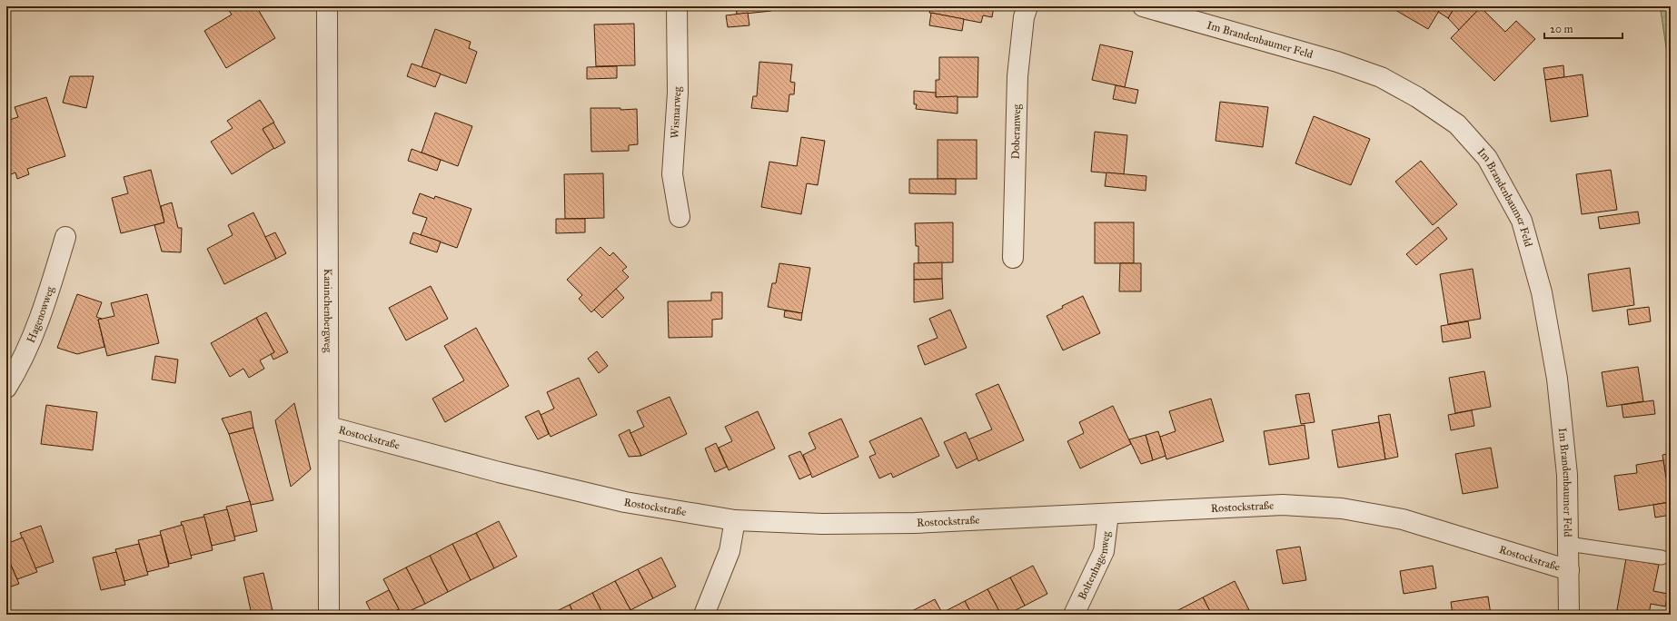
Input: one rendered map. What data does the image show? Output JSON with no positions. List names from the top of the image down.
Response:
{
  "streets": {
    "street": [
      "Im Brandenbaumer Feld",
      "Wismarweg",
      "Doberanweg",
      "Kaninchenbergweg",
      "Hagenowweg",
      "Rostockstraße",
      "Boltenhagenweg"
    ]
  },
  "crossings": [
    ["Im Brandenbaumer Feld", "Rostockstraße"],
    ["Kaninchenbergweg", "Rostockstraße"],
    ["Rostockstraße", "Boltenhagenweg"]
  ],
  "scale_bar": "20 m"
}
